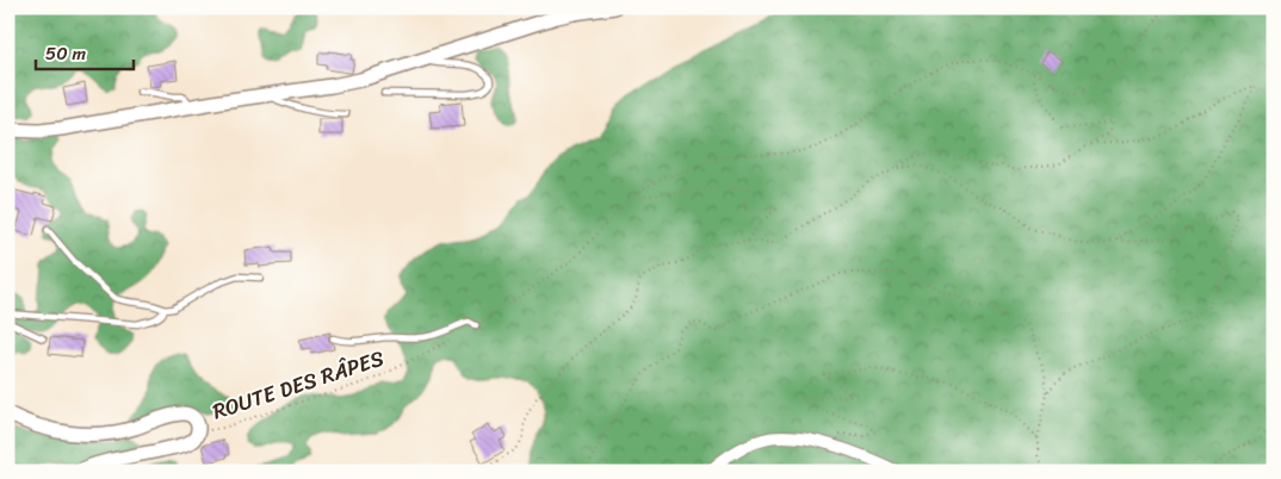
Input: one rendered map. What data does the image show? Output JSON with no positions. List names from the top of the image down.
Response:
{
  "streets": {
    "path": ["ROUTE DES RÂPES"]
  },
  "scale_bar": "50 m"
}
